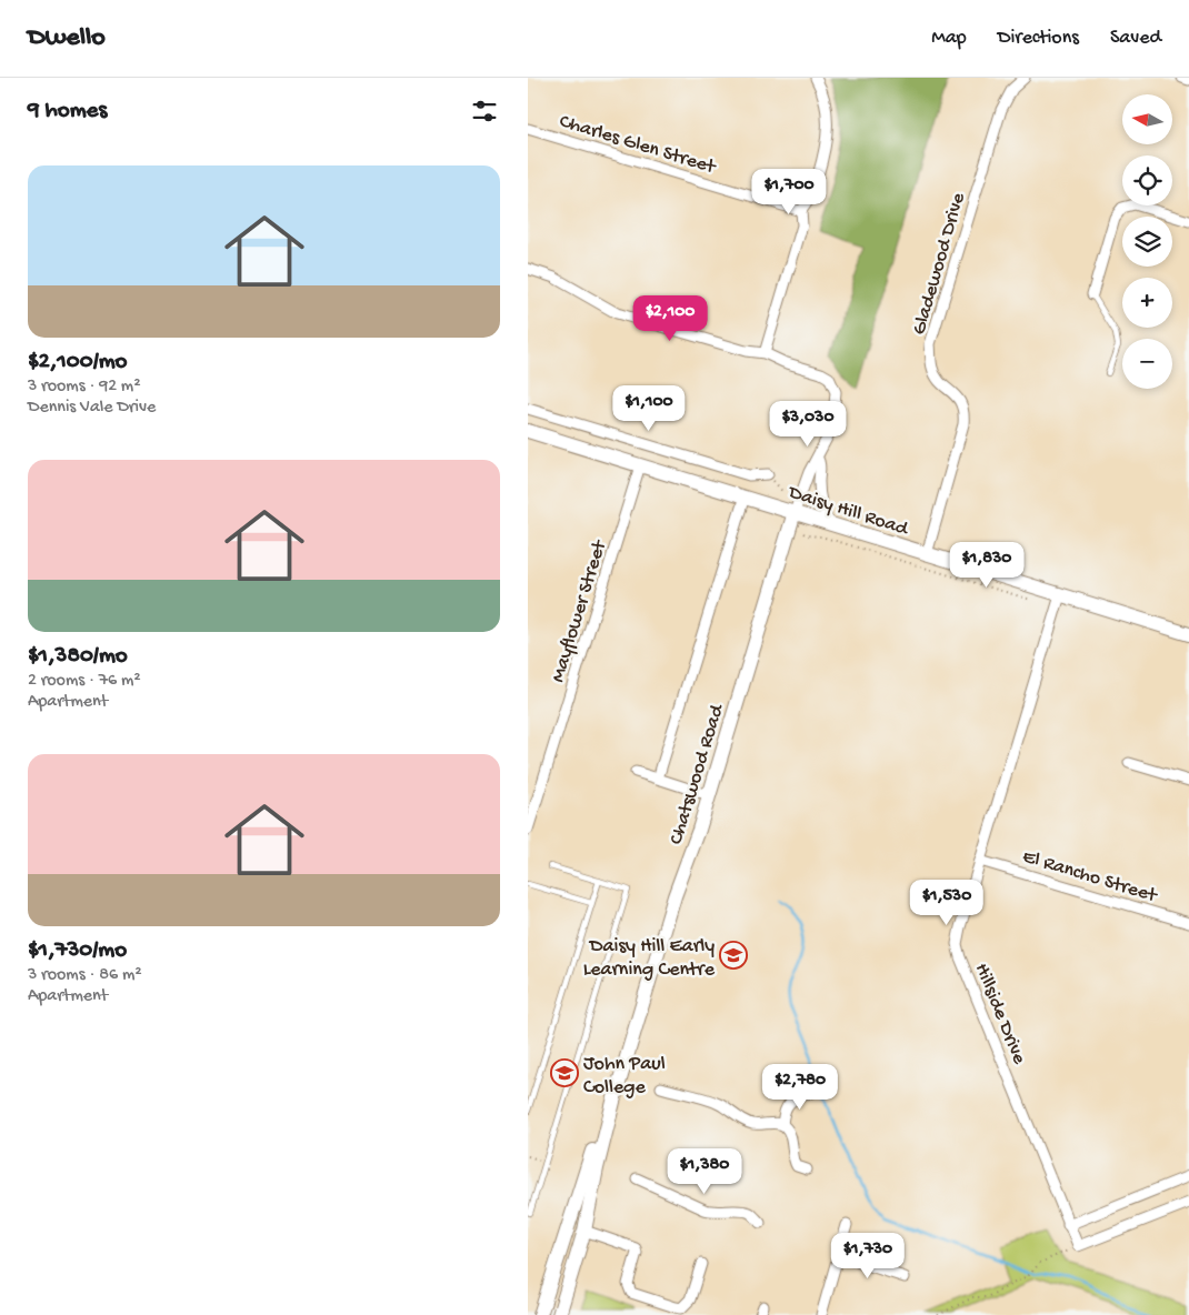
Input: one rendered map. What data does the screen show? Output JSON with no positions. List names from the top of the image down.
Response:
{
  "streets": {
    "main road": ["Daisy Hill Road", "Chatswood Road"],
    "street": [
      "Charles Glen Street",
      "Gladewood Drive",
      "Mayflower Street",
      "El Rancho Street",
      "Hillside Drive"
    ]
  },
  "crossings": [
    ["Gladewood Drive", "Daisy Hill Road"],
    ["Daisy Hill Road", "Mayflower Street"],
    ["Daisy Hill Road", "Chatswood Road"],
    ["Daisy Hill Road", "Hillside Drive"],
    ["El Rancho Street", "Hillside Drive"]
  ],
  "places": {
    "school or university": ["Daisy Hill Early Learning Centre", "John Paul College"]
  },
  "north": "left",
  "page": {
    "header": "Dwello",
    "nav": ["Map", "Directions", "Saved"],
    "heading": "9 homes",
    "map_buttons": ["+", "−"],
    "list": [
      {
        "name": "$2,100/mo",
        "note": "3 rooms · 92 m² · Dennis Vale Drive"
      },
      {
        "name": "$1,380/mo",
        "note": "2 rooms · 76 m² · Apartment"
      },
      {
        "name": "$1,730/mo",
        "note": "3 rooms · 86 m² · Apartment"
      }
    ],
    "price": [
      "$1,700",
      "$2,100",
      "$1,100",
      "$3,030",
      "$1,830",
      "$1,530",
      "$2,780",
      "$1,380",
      "$1,730"
    ]
  }
}
